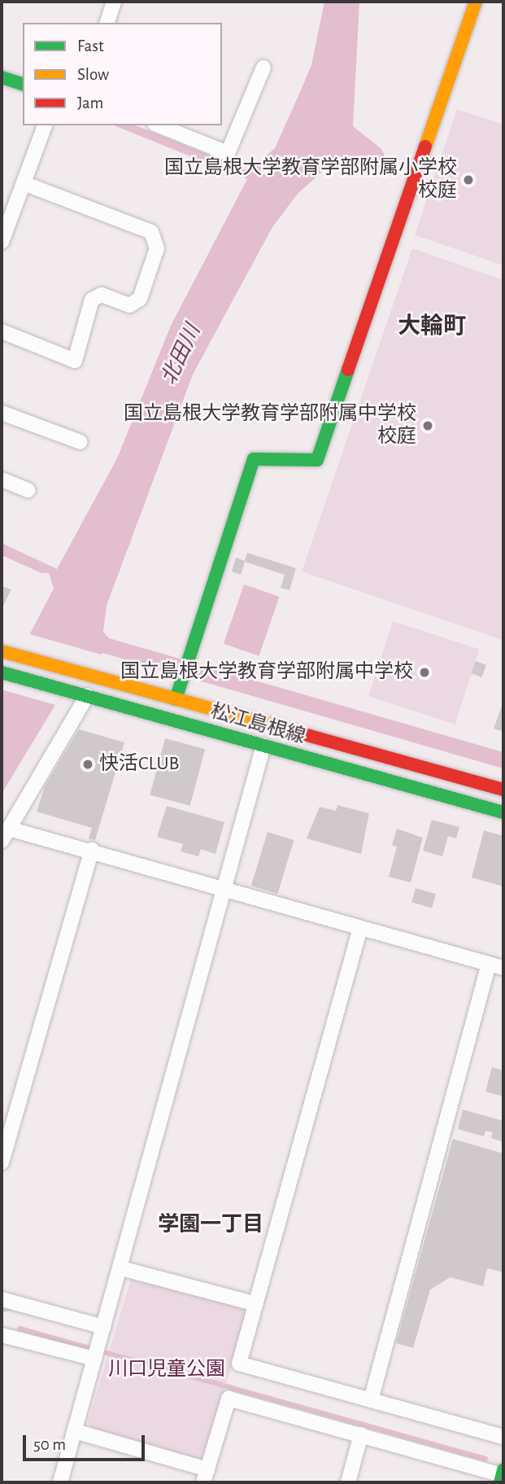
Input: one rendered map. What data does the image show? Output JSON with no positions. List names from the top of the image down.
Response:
{
  "streets": {
    "main road": ["松江島根線"]
  },
  "districts": ["大輪町", "学園一丁目"],
  "water": ["北田川"],
  "parks": ["川口児童公園"],
  "places": [
    "国立島根大学教育学部附属小学校 校庭",
    "国立島根大学教育学部附属中学校 校庭",
    "国立島根大学教育学部附属中学校",
    "快活CLUB"
  ],
  "legend": ["Fast", "Slow", "Jam"],
  "scale_bar": "50 m"
}
